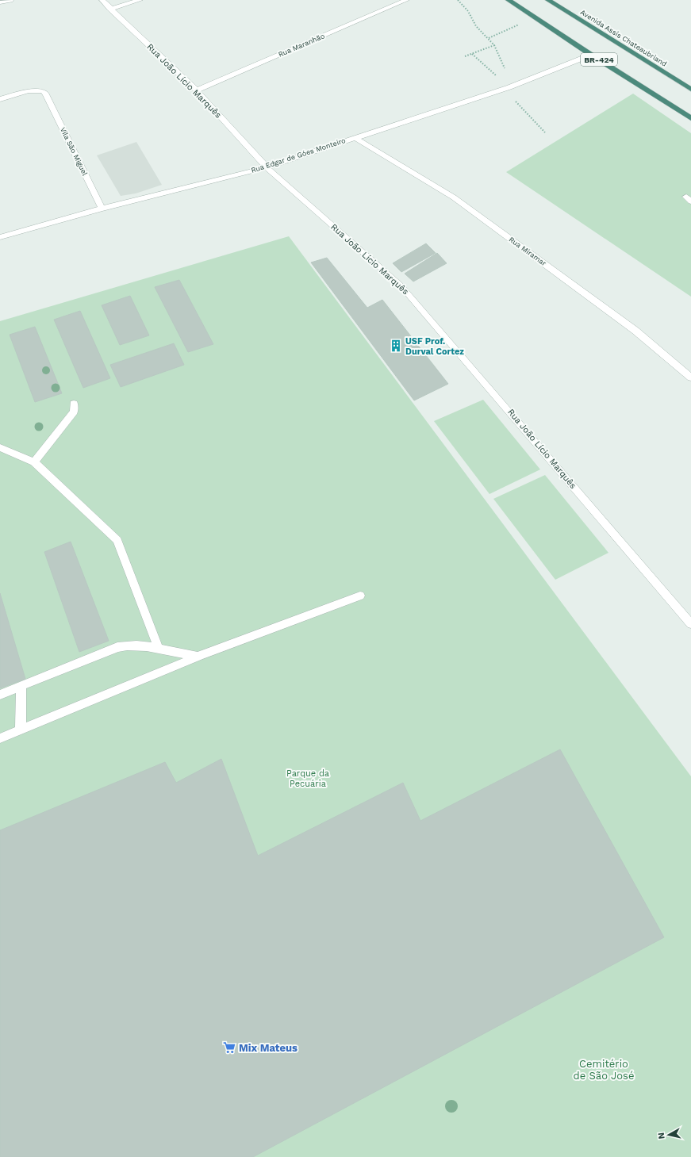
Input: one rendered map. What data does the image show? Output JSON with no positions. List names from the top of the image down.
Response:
{
  "streets": {
    "highway": ["Avenida Assis Chateaubriand", "BR-424"],
    "street": [
      "Rua Maranhão",
      "Rua João Lício Marquês",
      "Vila São Miguel",
      "Rua Edgar de Góes Monteiro",
      "Rua Miramar"
    ]
  },
  "crossings": [
    ["Rua Maranhão", "Rua João Lício Marquês"],
    ["BR-424", "Rua Edgar de Góes Monteiro"],
    ["Rua João Lício Marquês", "Rua Edgar de Góes Monteiro"],
    ["Vila São Miguel", "Rua Edgar de Góes Monteiro"],
    ["Rua Edgar de Góes Monteiro", "Rua Miramar"]
  ],
  "parks": ["Parque da Pecuária", "Cemitério de São José"],
  "places": {
    "building": ["USF Prof. Durval Cortez"],
    "supermarket": ["Mix Mateus"]
  },
  "north": "left"
}
